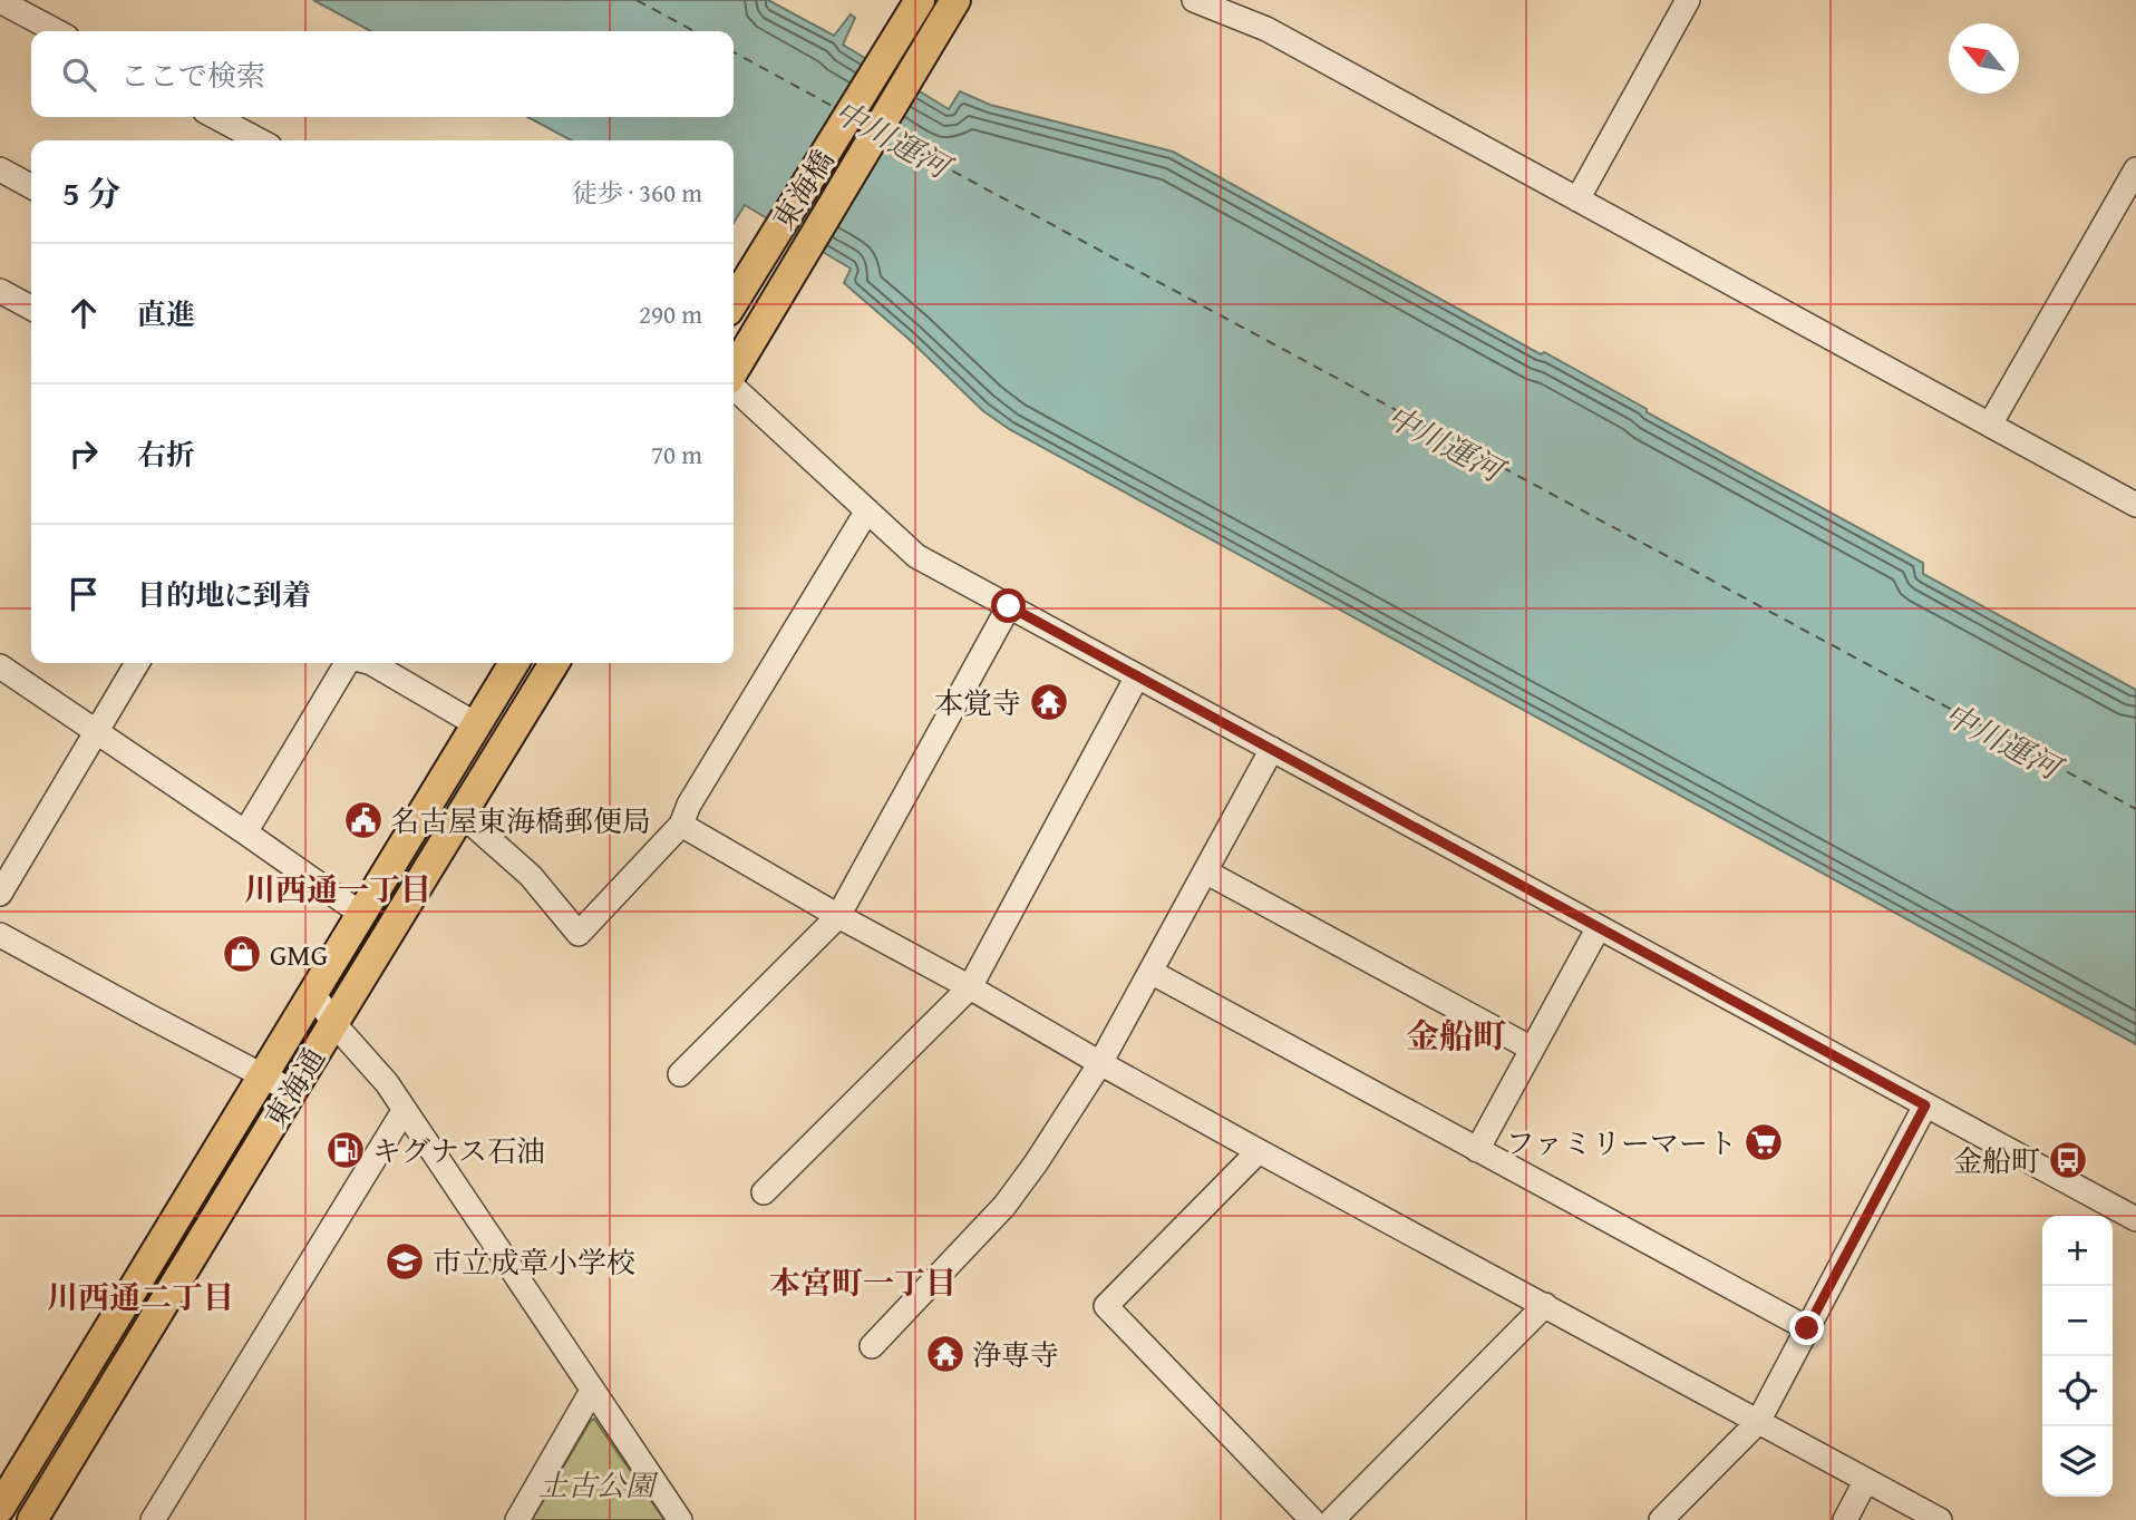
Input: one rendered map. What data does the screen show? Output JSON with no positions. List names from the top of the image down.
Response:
{
  "streets": {
    "main road": ["東海橋", "東海通"]
  },
  "districts": [
    "川西通一丁目",
    "金船町",
    "本宮町一丁目",
    "川西通二丁目"
  ],
  "water": ["中川運河"],
  "parks": ["土古公園"],
  "places": {
    "temple": ["本覚寺", "浄専寺"],
    "public building": ["名古屋東海橋郵便局"],
    "shop": ["GMG"],
    "supermarket": ["ファミリーマート"],
    "fuel station": ["キグナス石油"],
    "bus stop": ["金船町"],
    "school or university": ["市立成章小学校"]
  },
  "north": "top left",
  "page": {
    "search": "ここで検索",
    "heading": ["5 分", "徒歩 · 360 m"],
    "list": [
      ["直進", "290 m"],
      ["右折", "70 m"],
      "目的地に到着"
    ],
    "map_buttons": ["+", "−"]
  }
}
